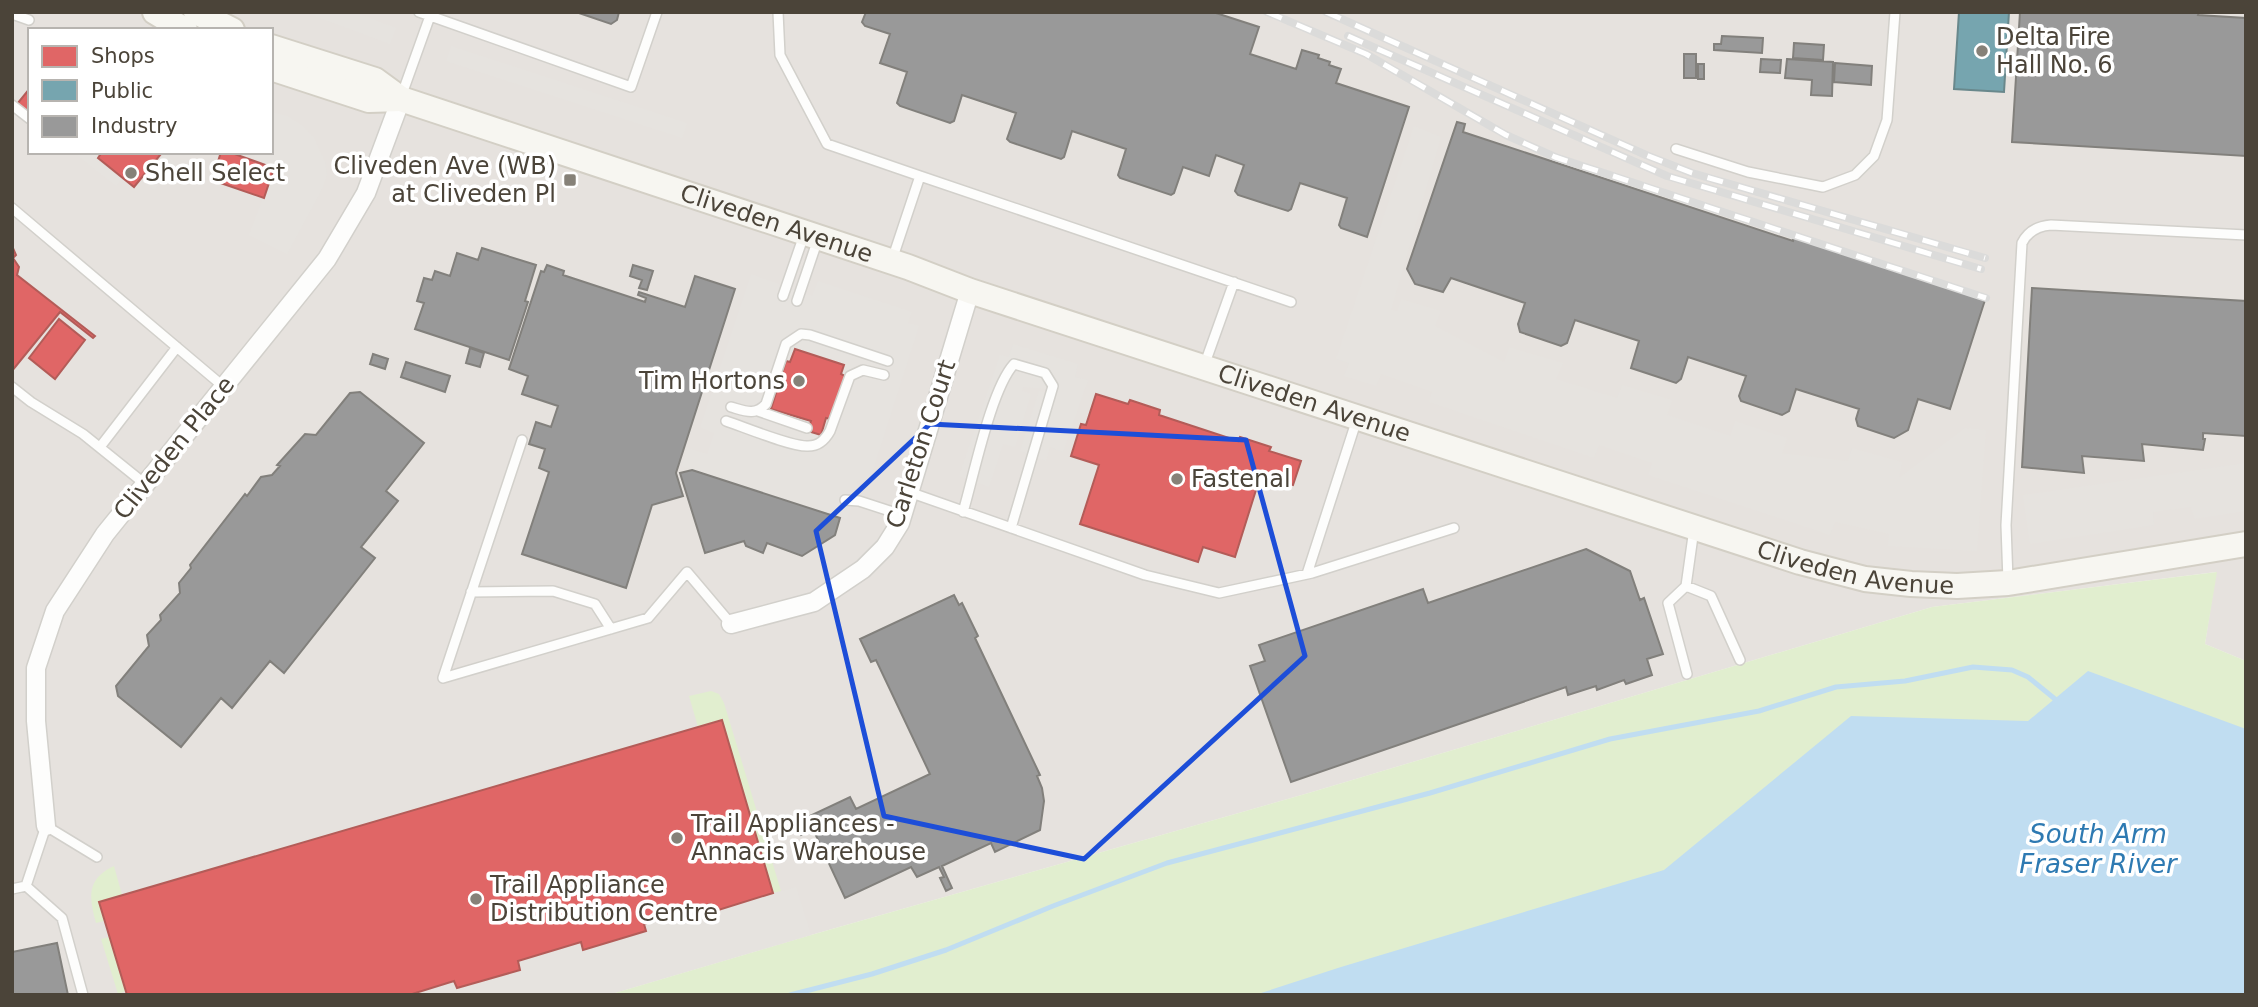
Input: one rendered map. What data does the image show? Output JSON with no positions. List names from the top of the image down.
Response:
{
  "streets": {
    "street": ["Cliveden Avenue", "Carleton Court", "Cliveden Place"]
  },
  "crossings": [
    ["Cliveden Avenue", "Carleton Court"],
    ["Cliveden Avenue", "Cliveden Place"]
  ],
  "water": ["South Arm Fraser River"],
  "places": {
    "other": [
      "Delta Fire Hall No. 6",
      "Shell Select",
      "Tim Hortons",
      "Fastenal",
      "Trail Appliances - Annacis Warehouse",
      "Trail Appliance Distribution Centre"
    ],
    "transit": ["Cliveden Ave (WB) at Cliveden Pl"]
  },
  "legend": ["Shops", "Public", "Industry"]
}
